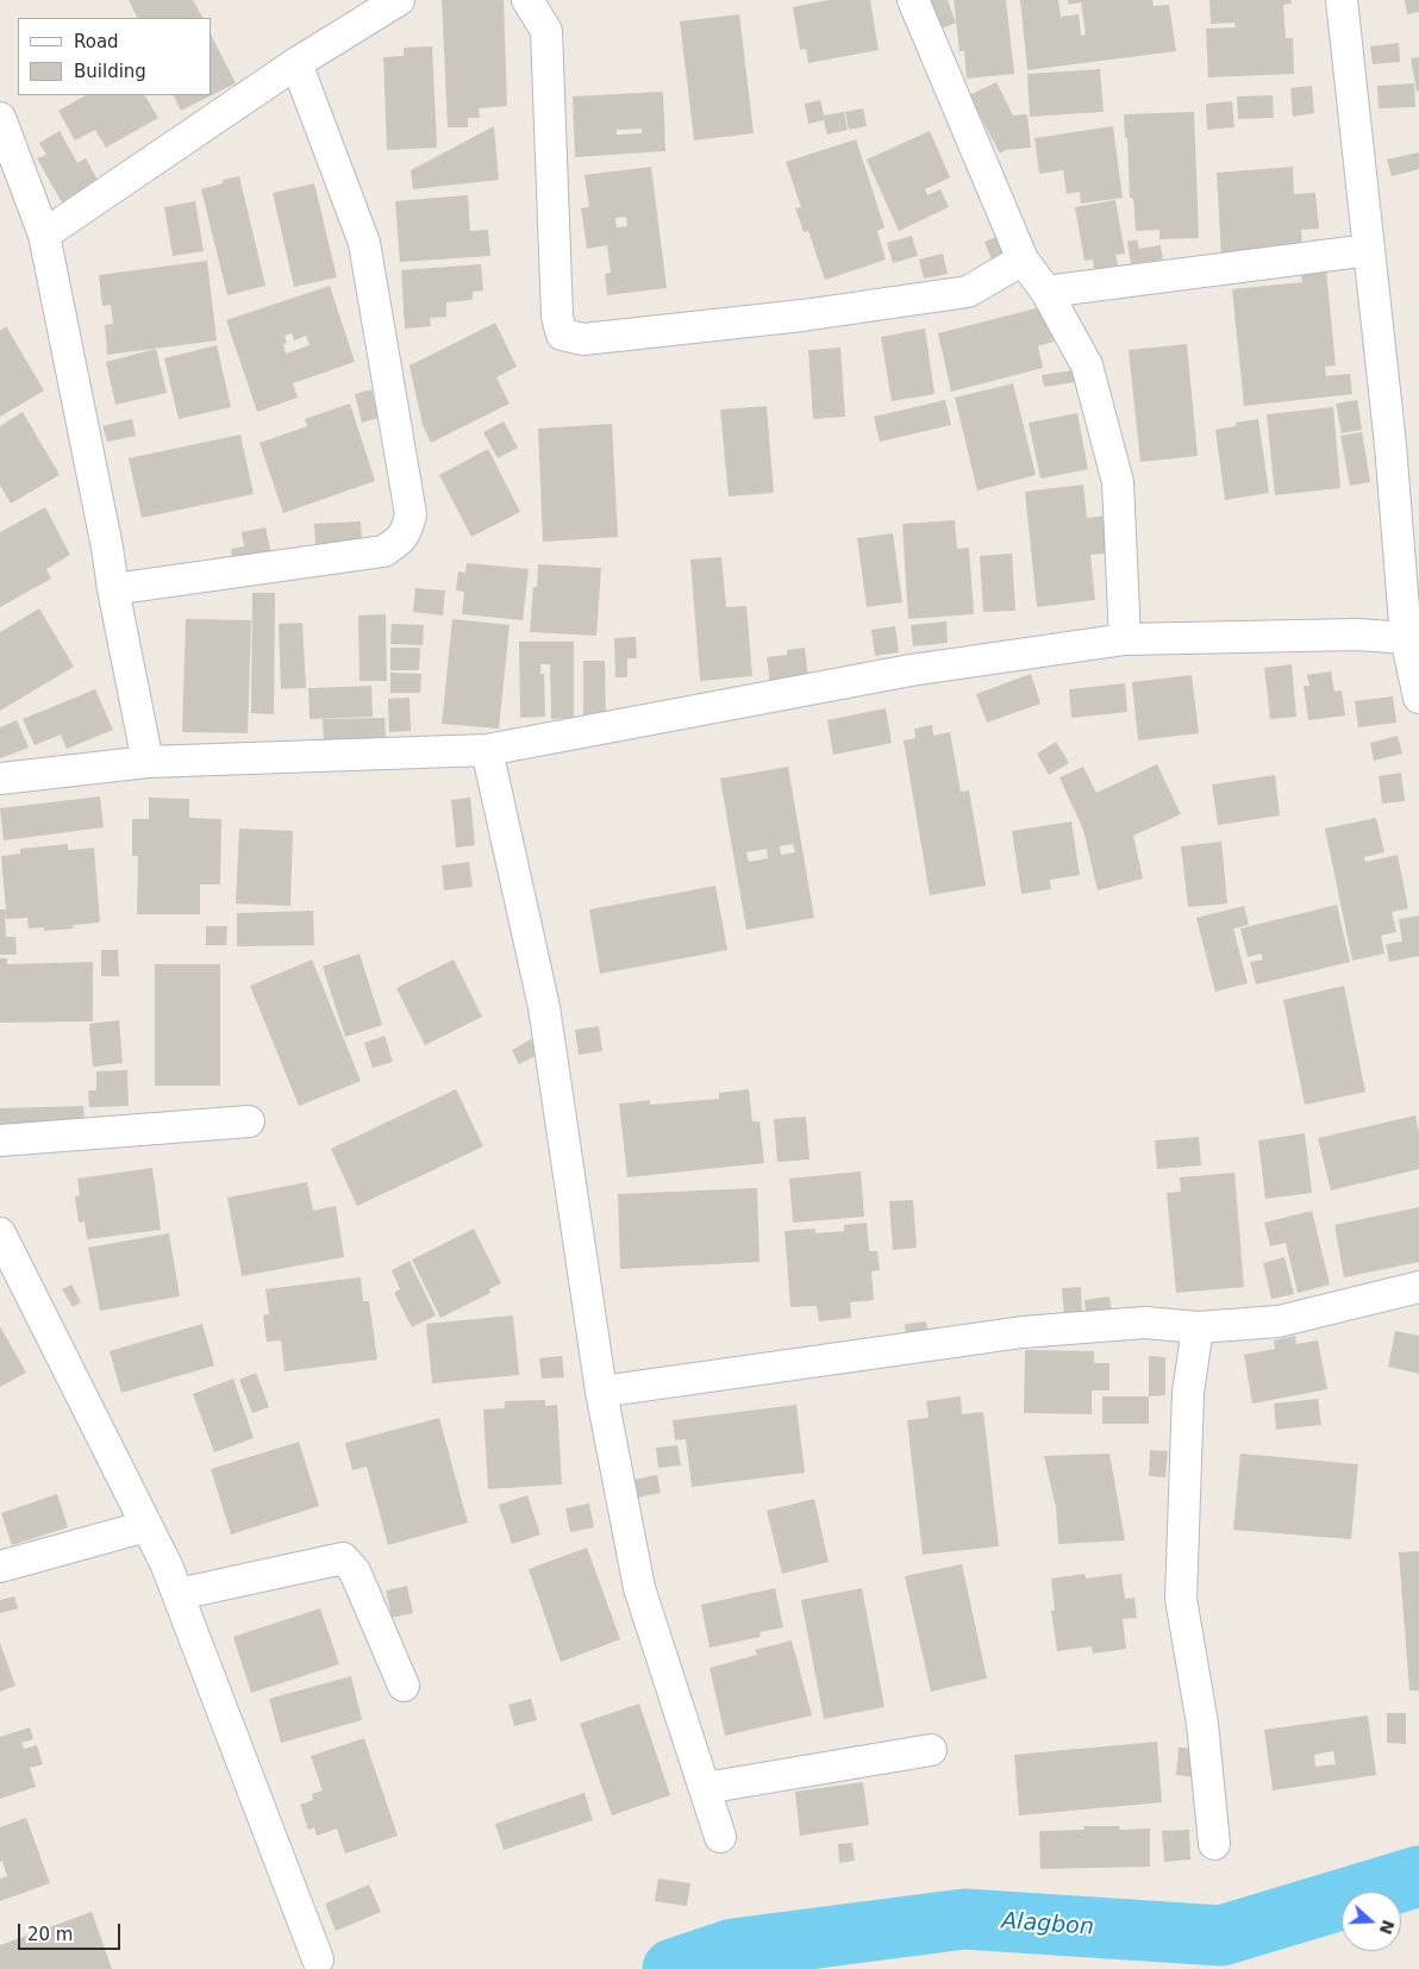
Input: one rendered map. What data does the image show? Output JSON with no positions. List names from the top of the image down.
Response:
{
  "water": ["Alagbon"],
  "legend": ["Road", "Building"],
  "scale_bar": "20 m",
  "north": "right"
}
